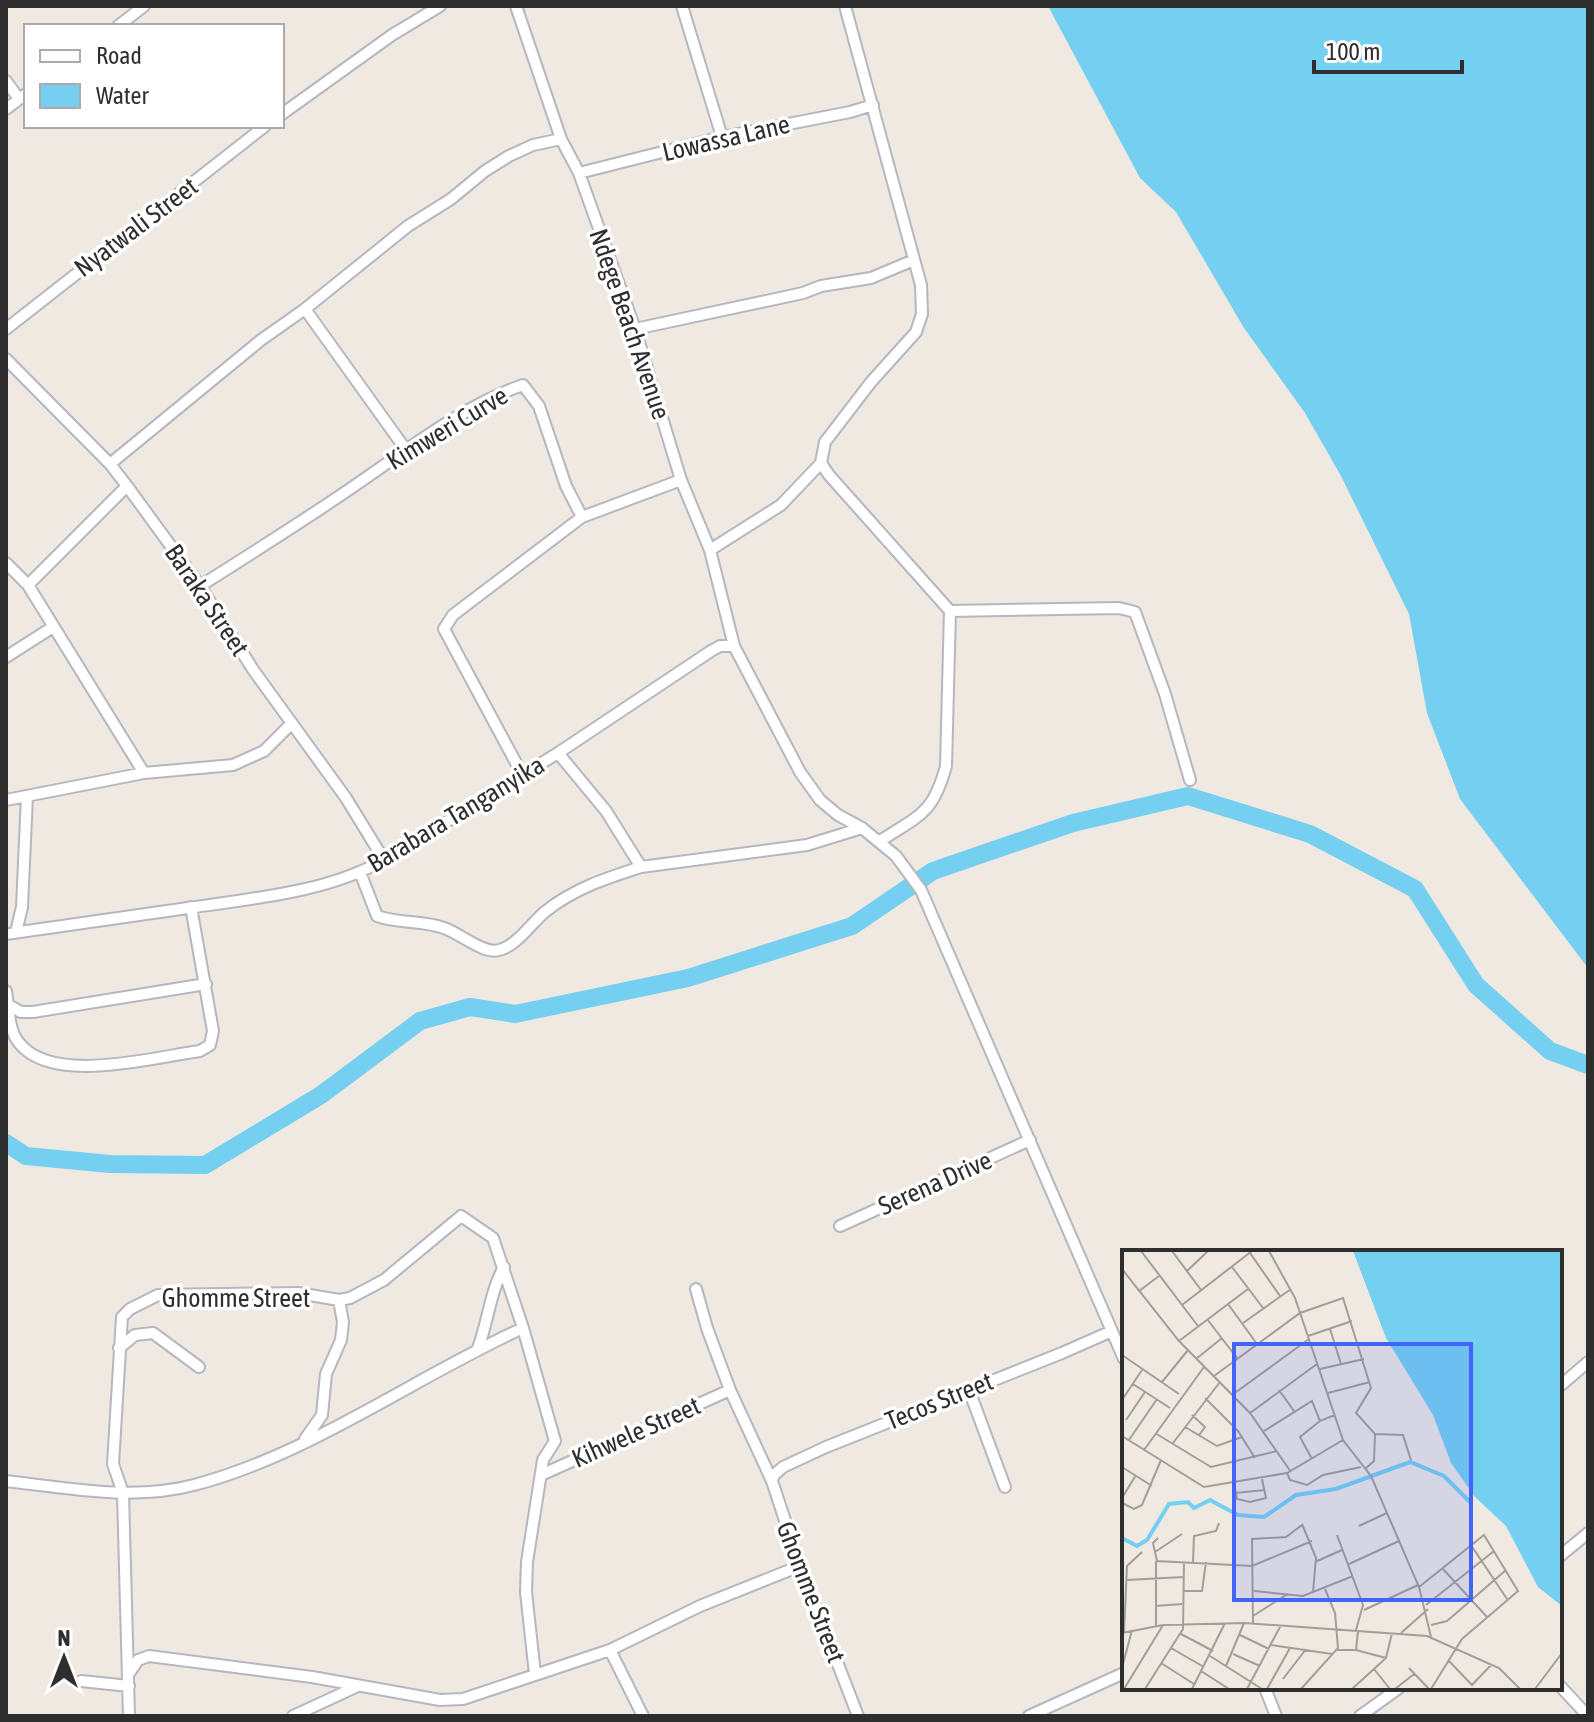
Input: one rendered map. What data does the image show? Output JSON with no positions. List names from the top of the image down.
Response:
{
  "streets": {
    "street": [
      "Lowassa Lane",
      "Nyatwali Street",
      "Ndege Beach Avenue",
      "Kimweri Curve",
      "Baraka Street",
      "Barabara Tanganyika",
      "Serena Drive",
      "Ghomme Street",
      "Tecos Street",
      "Kihwele Street"
    ]
  },
  "crossings": [
    ["Lowassa Lane", "Ndege Beach Avenue"],
    ["Ndege Beach Avenue", "Barabara Tanganyika"],
    ["Ndege Beach Avenue", "Serena Drive"],
    ["Ndege Beach Avenue", "Tecos Street"],
    ["Kimweri Curve", "Baraka Street"],
    ["Baraka Street", "Barabara Tanganyika"],
    ["Ghomme Street", "Tecos Street"],
    ["Ghomme Street", "Kihwele Street"]
  ],
  "legend": ["Road", "Water"],
  "scale_bar": "100 m",
  "north": "top"
}
